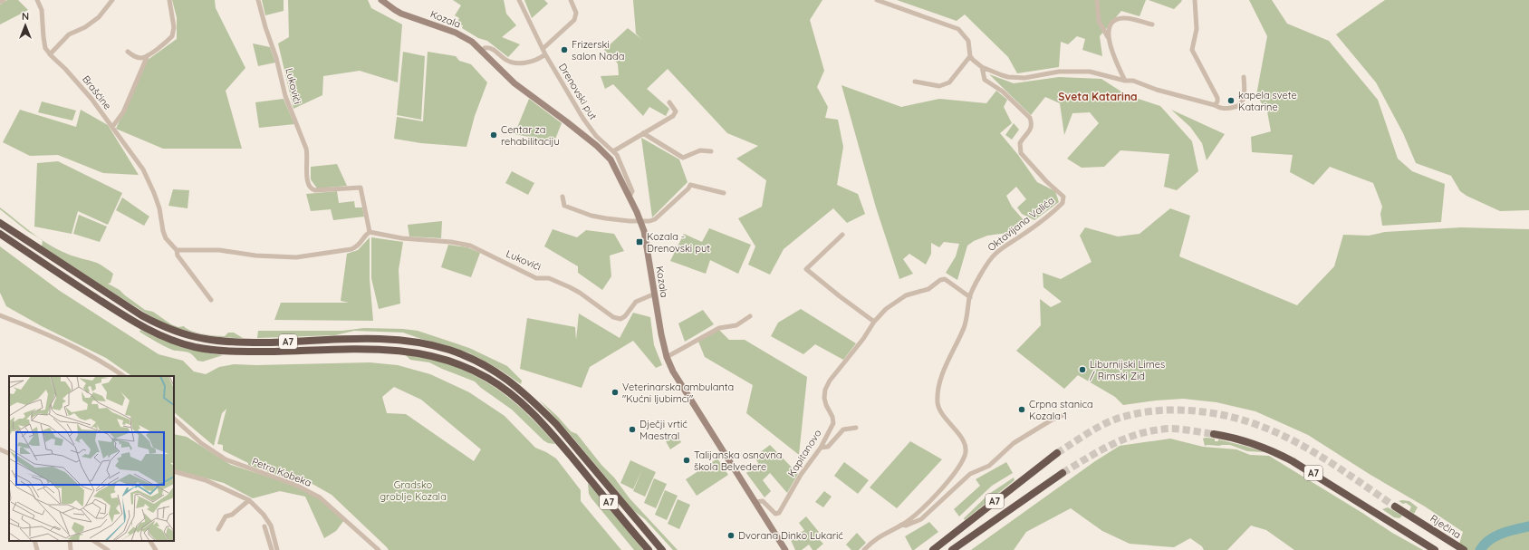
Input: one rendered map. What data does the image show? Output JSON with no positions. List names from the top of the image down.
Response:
{
  "streets": {
    "highway": ["A7", "Rječina"],
    "main road": ["Kozala"],
    "street": [
      "Lukovići",
      "Drenovski put",
      "Brašćine",
      "Oktavijana Valića",
      "Kapitanovo",
      "Petra Kobeka"
    ]
  },
  "crossings": [
    ["Kozala", "Lukovići"],
    ["Kozala", "Drenovski put"],
    ["Kozala", "Kapitanovo"],
    ["Oktavijana Valića", "Kapitanovo"]
  ],
  "districts": ["Sveta Katarina"],
  "parks": ["Gradsko groblje Kozala"],
  "places": {
    "other": [
      "Frizerski salon Nada",
      "kapela svete Katarine",
      "Centar za rehabilitaciju",
      "Liburnijski Limes / Rimski Zid",
      "Veterinarska ambulanta \"Kućni ljubimci\"",
      "Crpna stanica Kozala 1",
      "Dječji vrtić Maestral",
      "Talijanska osnovna škola Belvedere",
      "Dvorana Dinko Lukarić"
    ],
    "transit": ["Kozala - Drenovski put"]
  },
  "north": "top"
}
